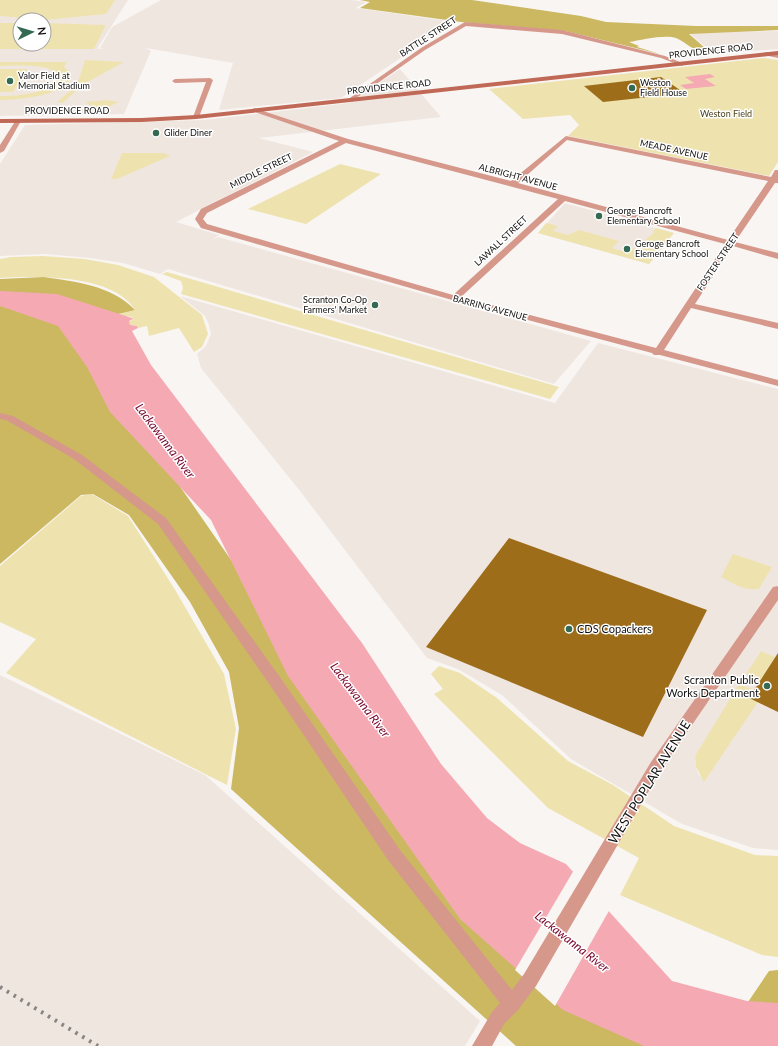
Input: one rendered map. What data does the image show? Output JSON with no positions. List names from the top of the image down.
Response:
{
  "streets": {
    "main road": ["PROVIDENCE ROAD"],
    "street": [
      "BATTLE STREET",
      "MEADE AVENUE",
      "MIDDLE STREET",
      "ALBRIGHT AVENUE",
      "LAWALL STREET",
      "FOSTER STREET",
      "BARRING AVENUE",
      "WEST POPLAR AVENUE"
    ]
  },
  "crossings": [
    ["BATTLE STREET", "PROVIDENCE ROAD"],
    ["PROVIDENCE ROAD", "ALBRIGHT AVENUE"],
    ["MEADE AVENUE", "ALBRIGHT AVENUE"],
    ["MEADE AVENUE", "FOSTER STREET"],
    ["MIDDLE STREET", "ALBRIGHT AVENUE"],
    ["MIDDLE STREET", "BARRING AVENUE"],
    ["ALBRIGHT AVENUE", "LAWALL STREET"],
    ["ALBRIGHT AVENUE", "FOSTER STREET"],
    ["LAWALL STREET", "BARRING AVENUE"],
    ["FOSTER STREET", "BARRING AVENUE"]
  ],
  "water": ["Lackawanna River"],
  "parks": ["Weston Field"],
  "places": [
    "Valor Field at Memorial Stadium",
    "Weston Field House",
    "Glider Diner",
    "George Bancroft Elementary School",
    "Geroge Bancroft Elementary School",
    "Scranton Co-Op Farmers' Market",
    "CDS Copackers",
    "Scranton Public Works Department"
  ],
  "north": "right"
}
